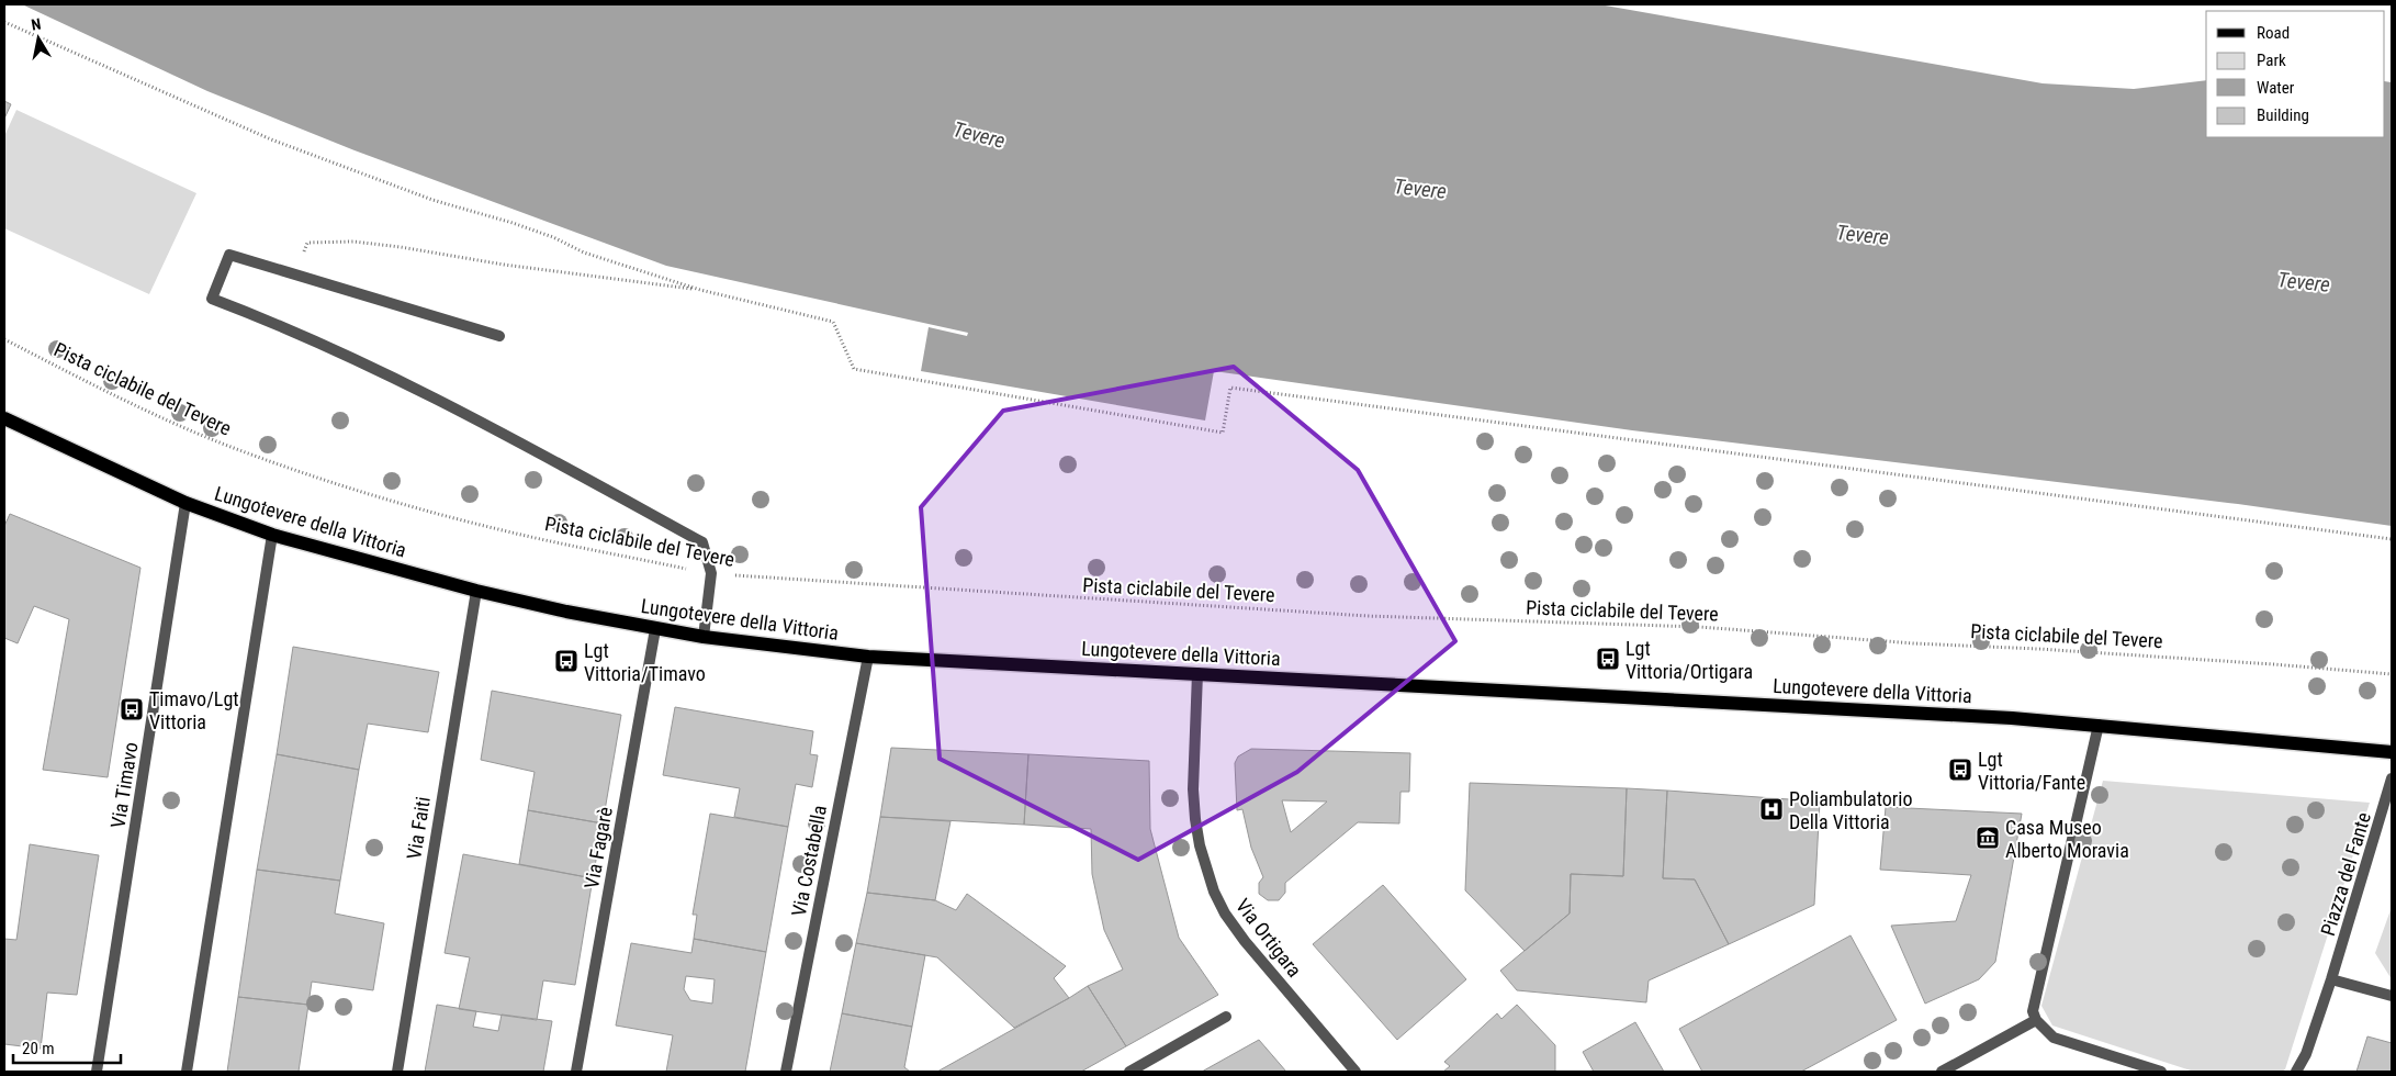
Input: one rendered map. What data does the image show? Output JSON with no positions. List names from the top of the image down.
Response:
{
  "streets": {
    "main road": ["Lungotevere della Vittoria"],
    "street": [
      "Via Timavo",
      "Via Faiti",
      "Via Fagarè",
      "Via Costabella",
      "Piazza del Fante",
      "Via Ortigara"
    ],
    "path": ["Pista ciclabile del Tevere"]
  },
  "crossings": [
    ["Lungotevere della Vittoria", "Via Timavo"],
    ["Lungotevere della Vittoria", "Via Faiti"],
    ["Lungotevere della Vittoria", "Via Fagarè"],
    ["Lungotevere della Vittoria", "Via Costabella"],
    ["Lungotevere della Vittoria", "Via Ortigara"]
  ],
  "water": ["Tevere"],
  "places": {
    "bus stop": [
      "Lgt Vittoria/Ortigara",
      "Lgt Vittoria/Timavo",
      "Timavo/Lgt Vittoria",
      "Lgt Vittoria/Fante"
    ],
    "hospital": ["Poliambulatorio Della Vittoria"],
    "museum": ["Casa Museo Alberto Moravia"]
  },
  "legend": [
    "Road",
    "Park",
    "Water",
    "Building"
  ],
  "scale_bar": "20 m",
  "north": "top"
}
